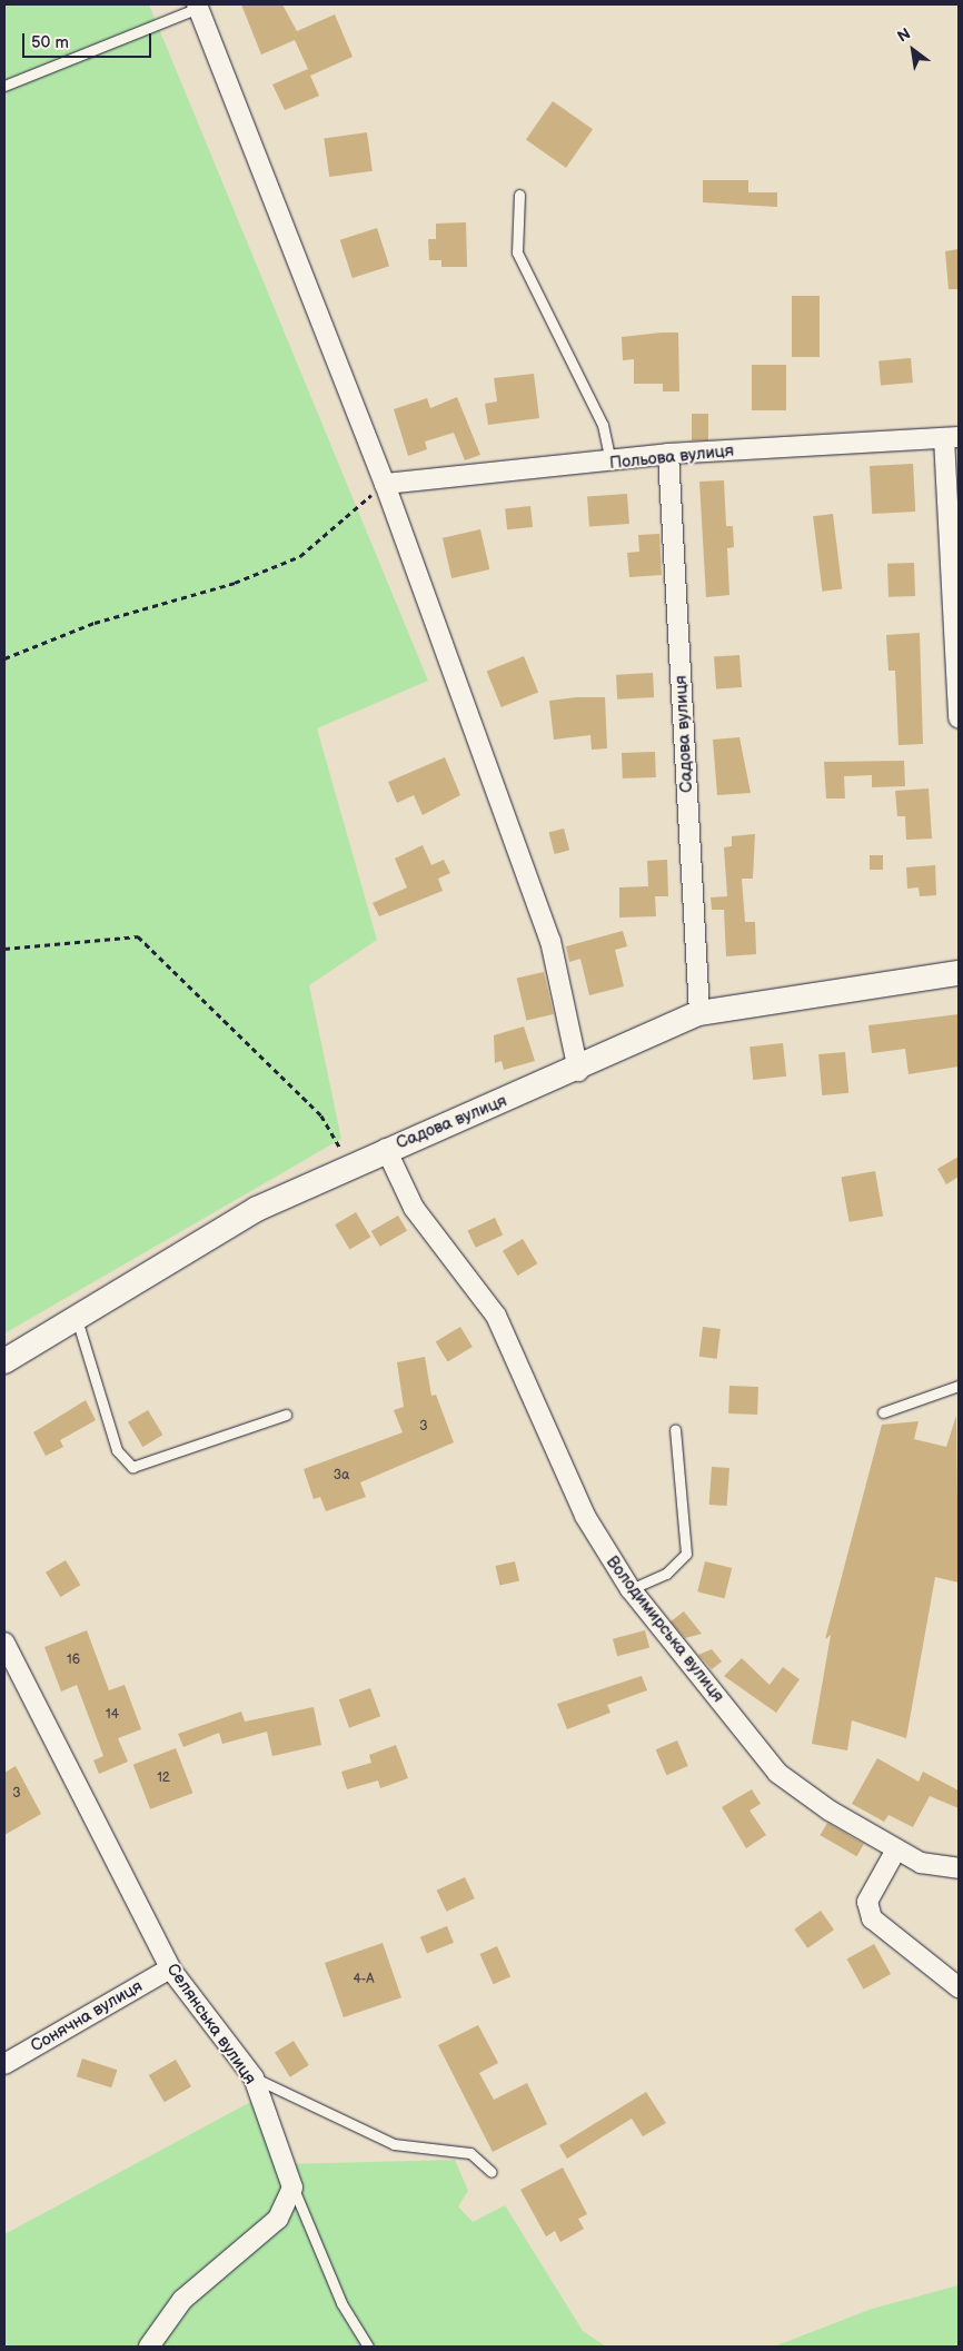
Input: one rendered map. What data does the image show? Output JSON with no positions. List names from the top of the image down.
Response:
{
  "streets": {
    "street": [
      "Польова вулиця",
      "Садова вулиця",
      "Володимирська вулиця",
      "Сонячна вулиця",
      "Селянська вулиця"
    ]
  },
  "crossings": [
    ["Польова вулиця", "Садова вулиця"],
    ["Садова вулиця", "Володимирська вулиця"],
    ["Сонячна вулиця", "Селянська вулиця"]
  ],
  "house_numbers": [
    "3",
    "3а",
    "16",
    "14",
    "12",
    "3",
    "4-А"
  ],
  "scale_bar": "50 m",
  "north": "top left"
}
